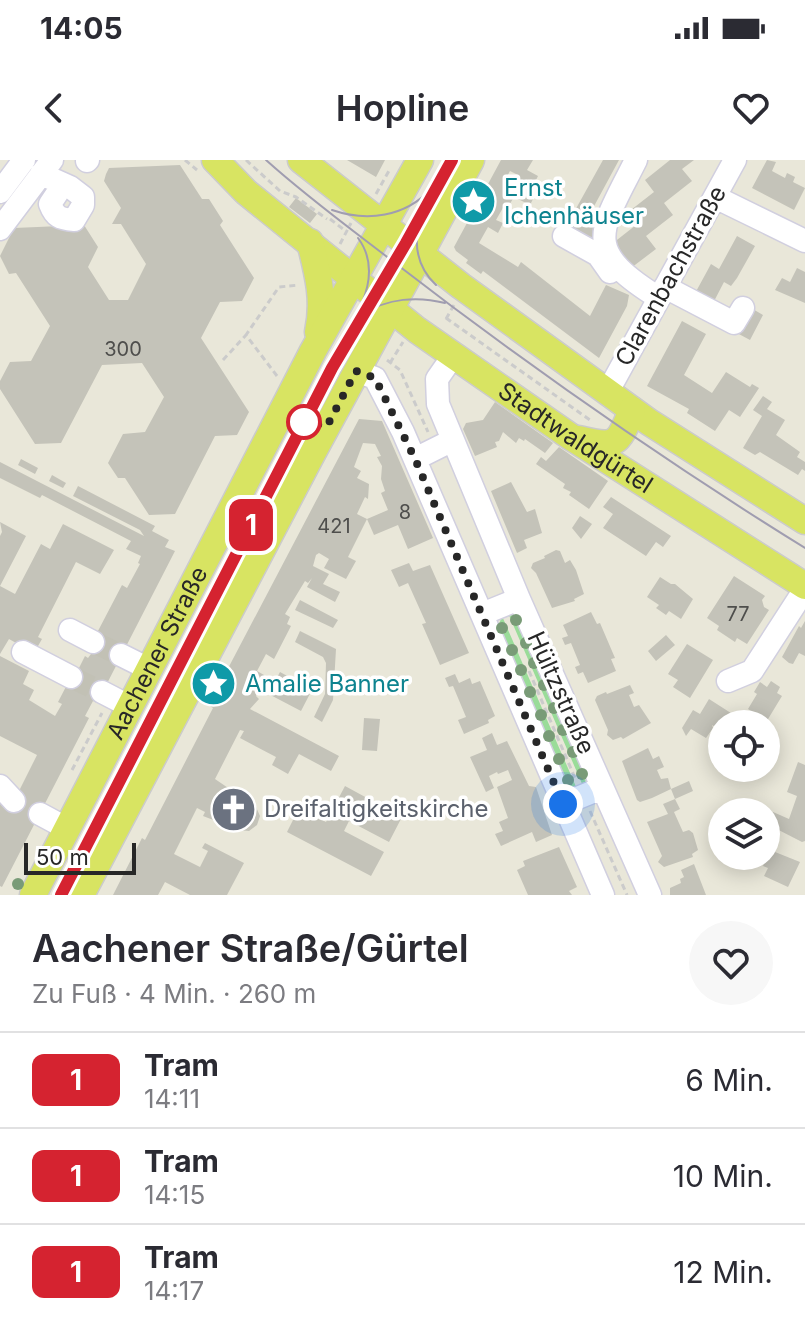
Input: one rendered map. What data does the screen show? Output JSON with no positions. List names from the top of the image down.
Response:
{
  "streets": {
    "main road": ["Stadtwaldgürtel", "Aachener Straße"],
    "street": ["Clarenbachstraße", "Hültzstraße"]
  },
  "crossings": [
    ["Stadtwaldgürtel", "Aachener Straße"],
    ["Stadtwaldgürtel", "Hültzstraße"],
    ["Aachener Straße", "Hültzstraße"]
  ],
  "places": {
    "place": ["Ernst Ichenhäuser", "Amalie Banner"],
    "church": ["Dreifaltigkeitskirche"]
  },
  "lines": ["tram line 1"],
  "house_numbers": [
    "300",
    "8",
    "421",
    "77"
  ],
  "scale_bar": "50 m",
  "page": {
    "status": "14:05",
    "header": "Hopline",
    "on_map": "1",
    "scale": "50 m",
    "heading": ["Aachener Straße/Gürtel", "Zu Fuß · 4 Min. · 260 m"],
    "list": [
      {
        "mark": "1",
        "name": "Tram",
        "note": "14:11",
        "value": "6 Min."
      },
      {
        "mark": "1",
        "name": "Tram",
        "note": "14:15",
        "value": "10 Min."
      },
      {
        "mark": "1",
        "name": "Tram",
        "note": "14:17",
        "value": "12 Min."
      }
    ]
  }
}
